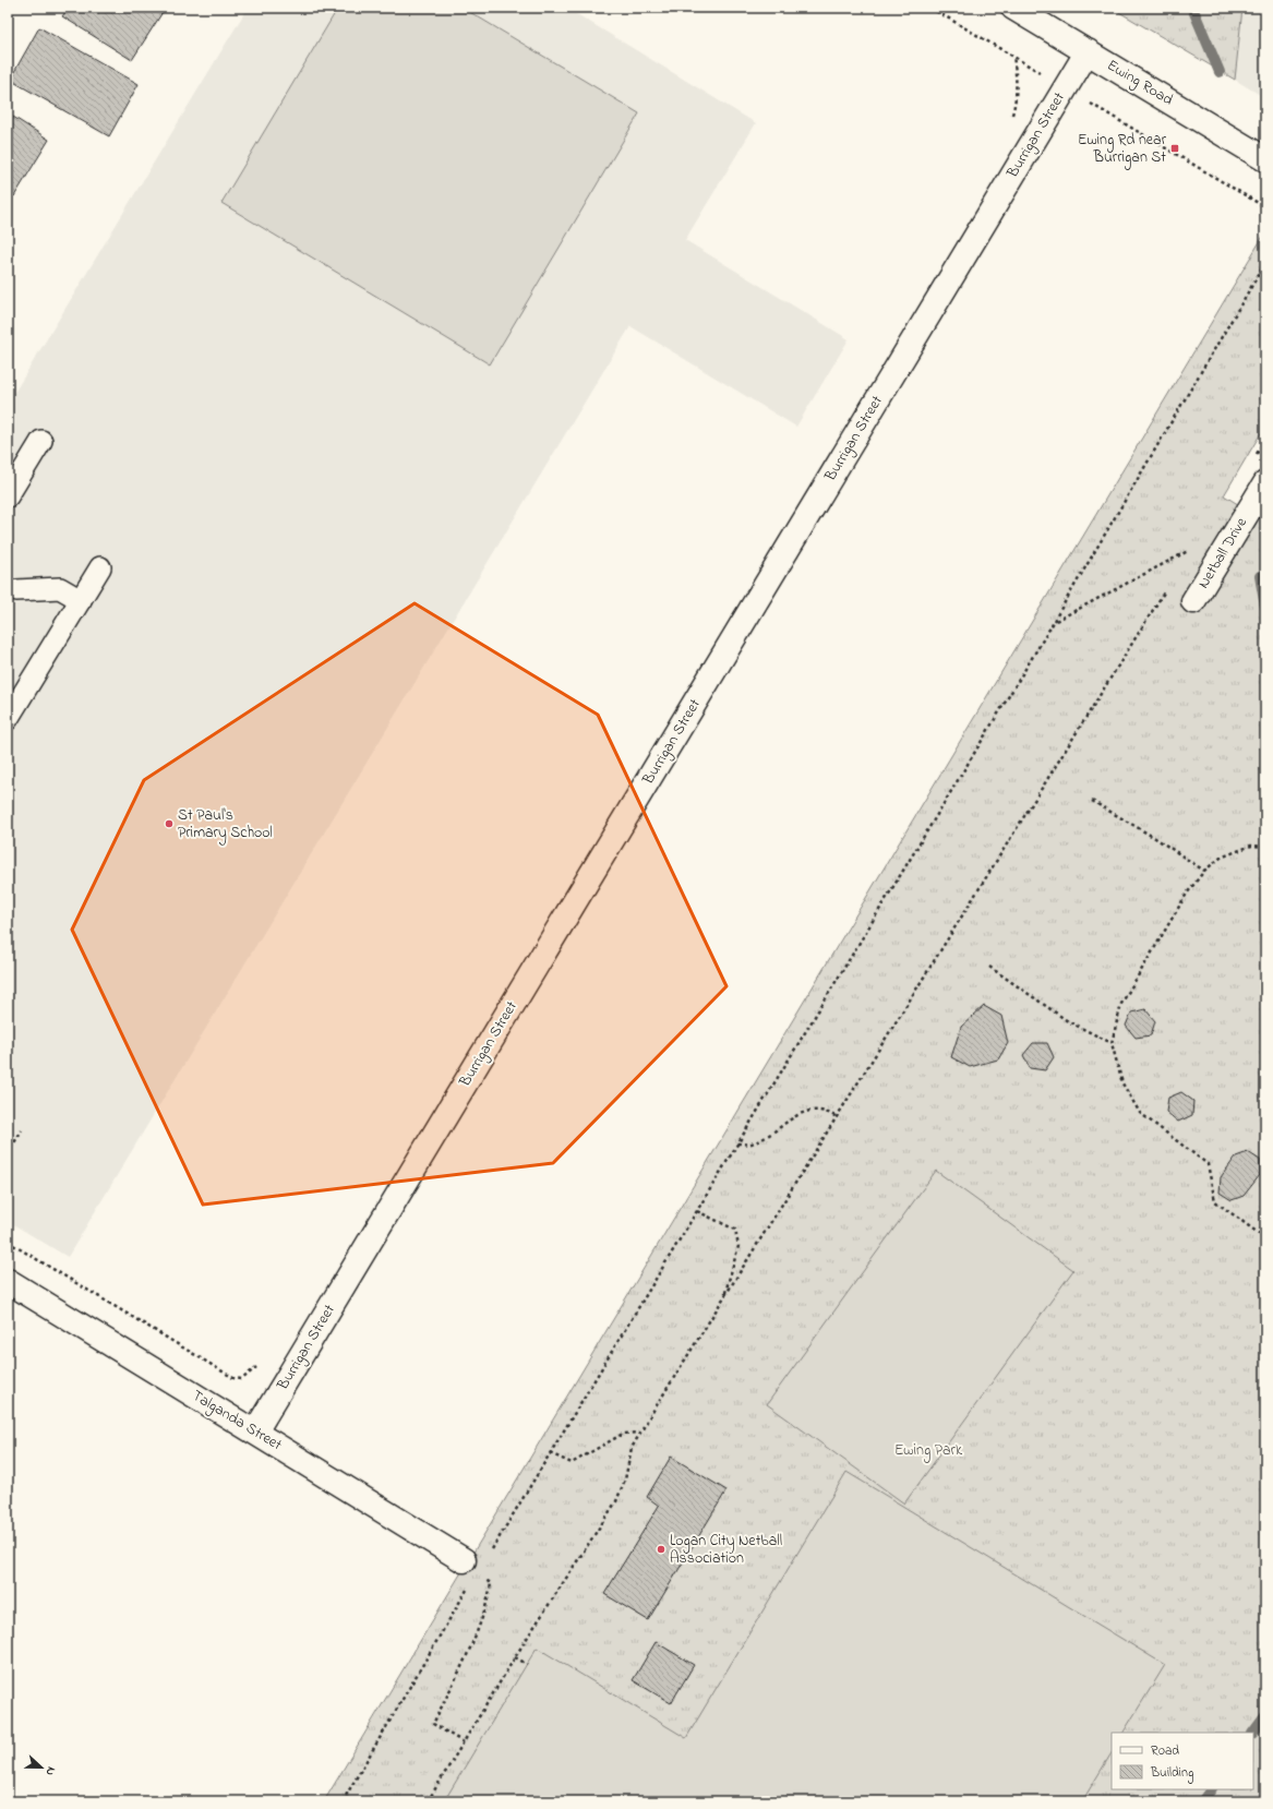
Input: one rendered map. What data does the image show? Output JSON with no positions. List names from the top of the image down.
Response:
{
  "streets": {
    "street": [
      "Ewing Road",
      "Burrigan Street",
      "Netball Drive",
      "Talganda Street"
    ]
  },
  "crossings": [
    ["Ewing Road", "Burrigan Street"],
    ["Burrigan Street", "Talganda Street"]
  ],
  "parks": ["Ewing Park"],
  "places": {
    "transit": ["Ewing Rd near Burrigan St"],
    "other": ["St Paul's Primary School", "Logan City Netball Association"]
  },
  "legend": ["Road", "Building"],
  "north": "right"
}
